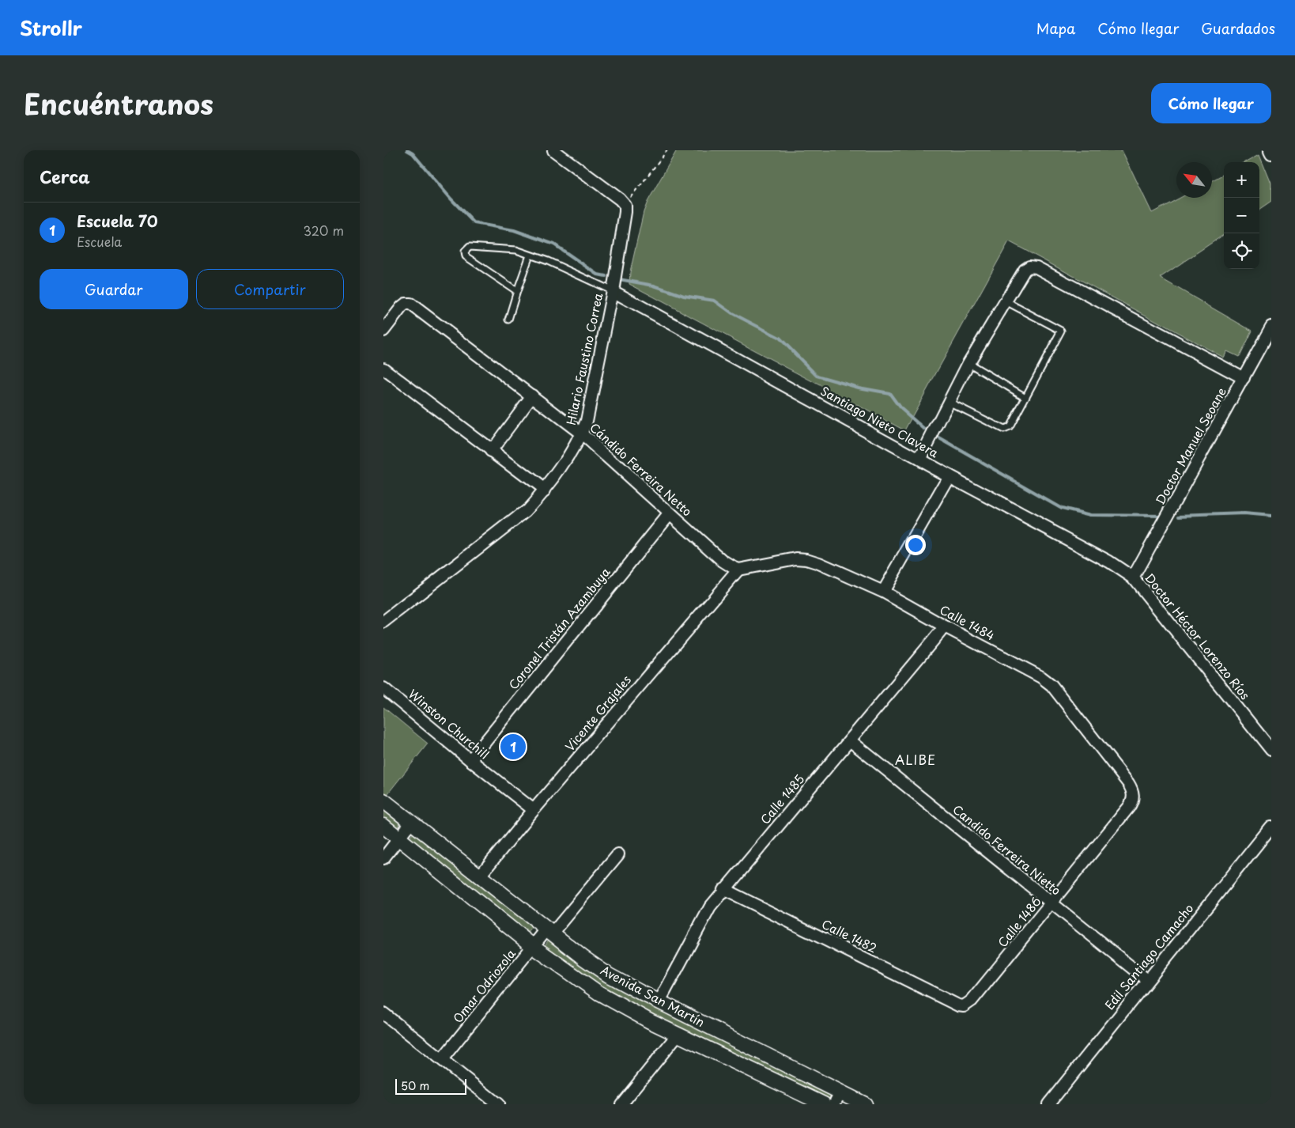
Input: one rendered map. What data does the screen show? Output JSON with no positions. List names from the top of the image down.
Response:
{
  "streets": {
    "street": [
      "Hilario Faustino Correa",
      "Santiago Nieto Clavera",
      "Doctor Manuel Seoane",
      "Cándido Ferreira Netto",
      "Calle 1484",
      "Coronel Tristán Azambuya",
      "Doctor Héctor Lorenzo Ríos",
      "Vicente Grajales",
      "Winston Churchill",
      "Calle 1485",
      "Candido Ferreira Nietto",
      "Calle 1486",
      "Calle 1482",
      "Edil Santiago Camacho",
      "Omar Odriozola",
      "Avenida San Martín"
    ]
  },
  "crossings": [
    ["Hilario Faustino Correa", "Santiago Nieto Clavera"],
    ["Hilario Faustino Correa", "Cándido Ferreira Netto"],
    ["Santiago Nieto Clavera", "Doctor Manuel Seoane"],
    ["Santiago Nieto Clavera", "Doctor Héctor Lorenzo Ríos"],
    ["Doctor Manuel Seoane", "Doctor Héctor Lorenzo Ríos"],
    ["Cándido Ferreira Netto", "Calle 1484"],
    ["Cándido Ferreira Netto", "Coronel Tristán Azambuya"],
    ["Cándido Ferreira Netto", "Vicente Grajales"],
    ["Calle 1484", "Vicente Grajales"],
    ["Calle 1484", "Calle 1485"],
    ["Calle 1484", "Calle 1486"],
    ["Coronel Tristán Azambuya", "Winston Churchill"],
    ["Vicente Grajales", "Winston Churchill"],
    ["Vicente Grajales", "Avenida San Martín"],
    ["Calle 1485", "Candido Ferreira Nietto"],
    ["Calle 1485", "Calle 1482"],
    ["Calle 1485", "Avenida San Martín"],
    ["Candido Ferreira Nietto", "Calle 1486"],
    ["Candido Ferreira Nietto", "Edil Santiago Camacho"],
    ["Calle 1486", "Calle 1482"],
    ["Omar Odriozola", "Avenida San Martín"]
  ],
  "districts": ["ALIBE"],
  "scale_bar": "50 m",
  "north": "top left",
  "page": {
    "header": "Strollr",
    "nav": ["Mapa", "Cómo llegar", "Guardados"],
    "title": "Encuéntranos",
    "buttons": [
      "Cómo llegar",
      ["Guardar", "Compartir"]
    ],
    "heading": "Cerca",
    "map_buttons": ["+", "−"],
    "list": [
      {
        "mark": "1",
        "name": "Escuela 70",
        "note": "Escuela",
        "value": "320 m"
      }
    ],
    "pins": "1",
    "scale": "50 m"
  }
}
